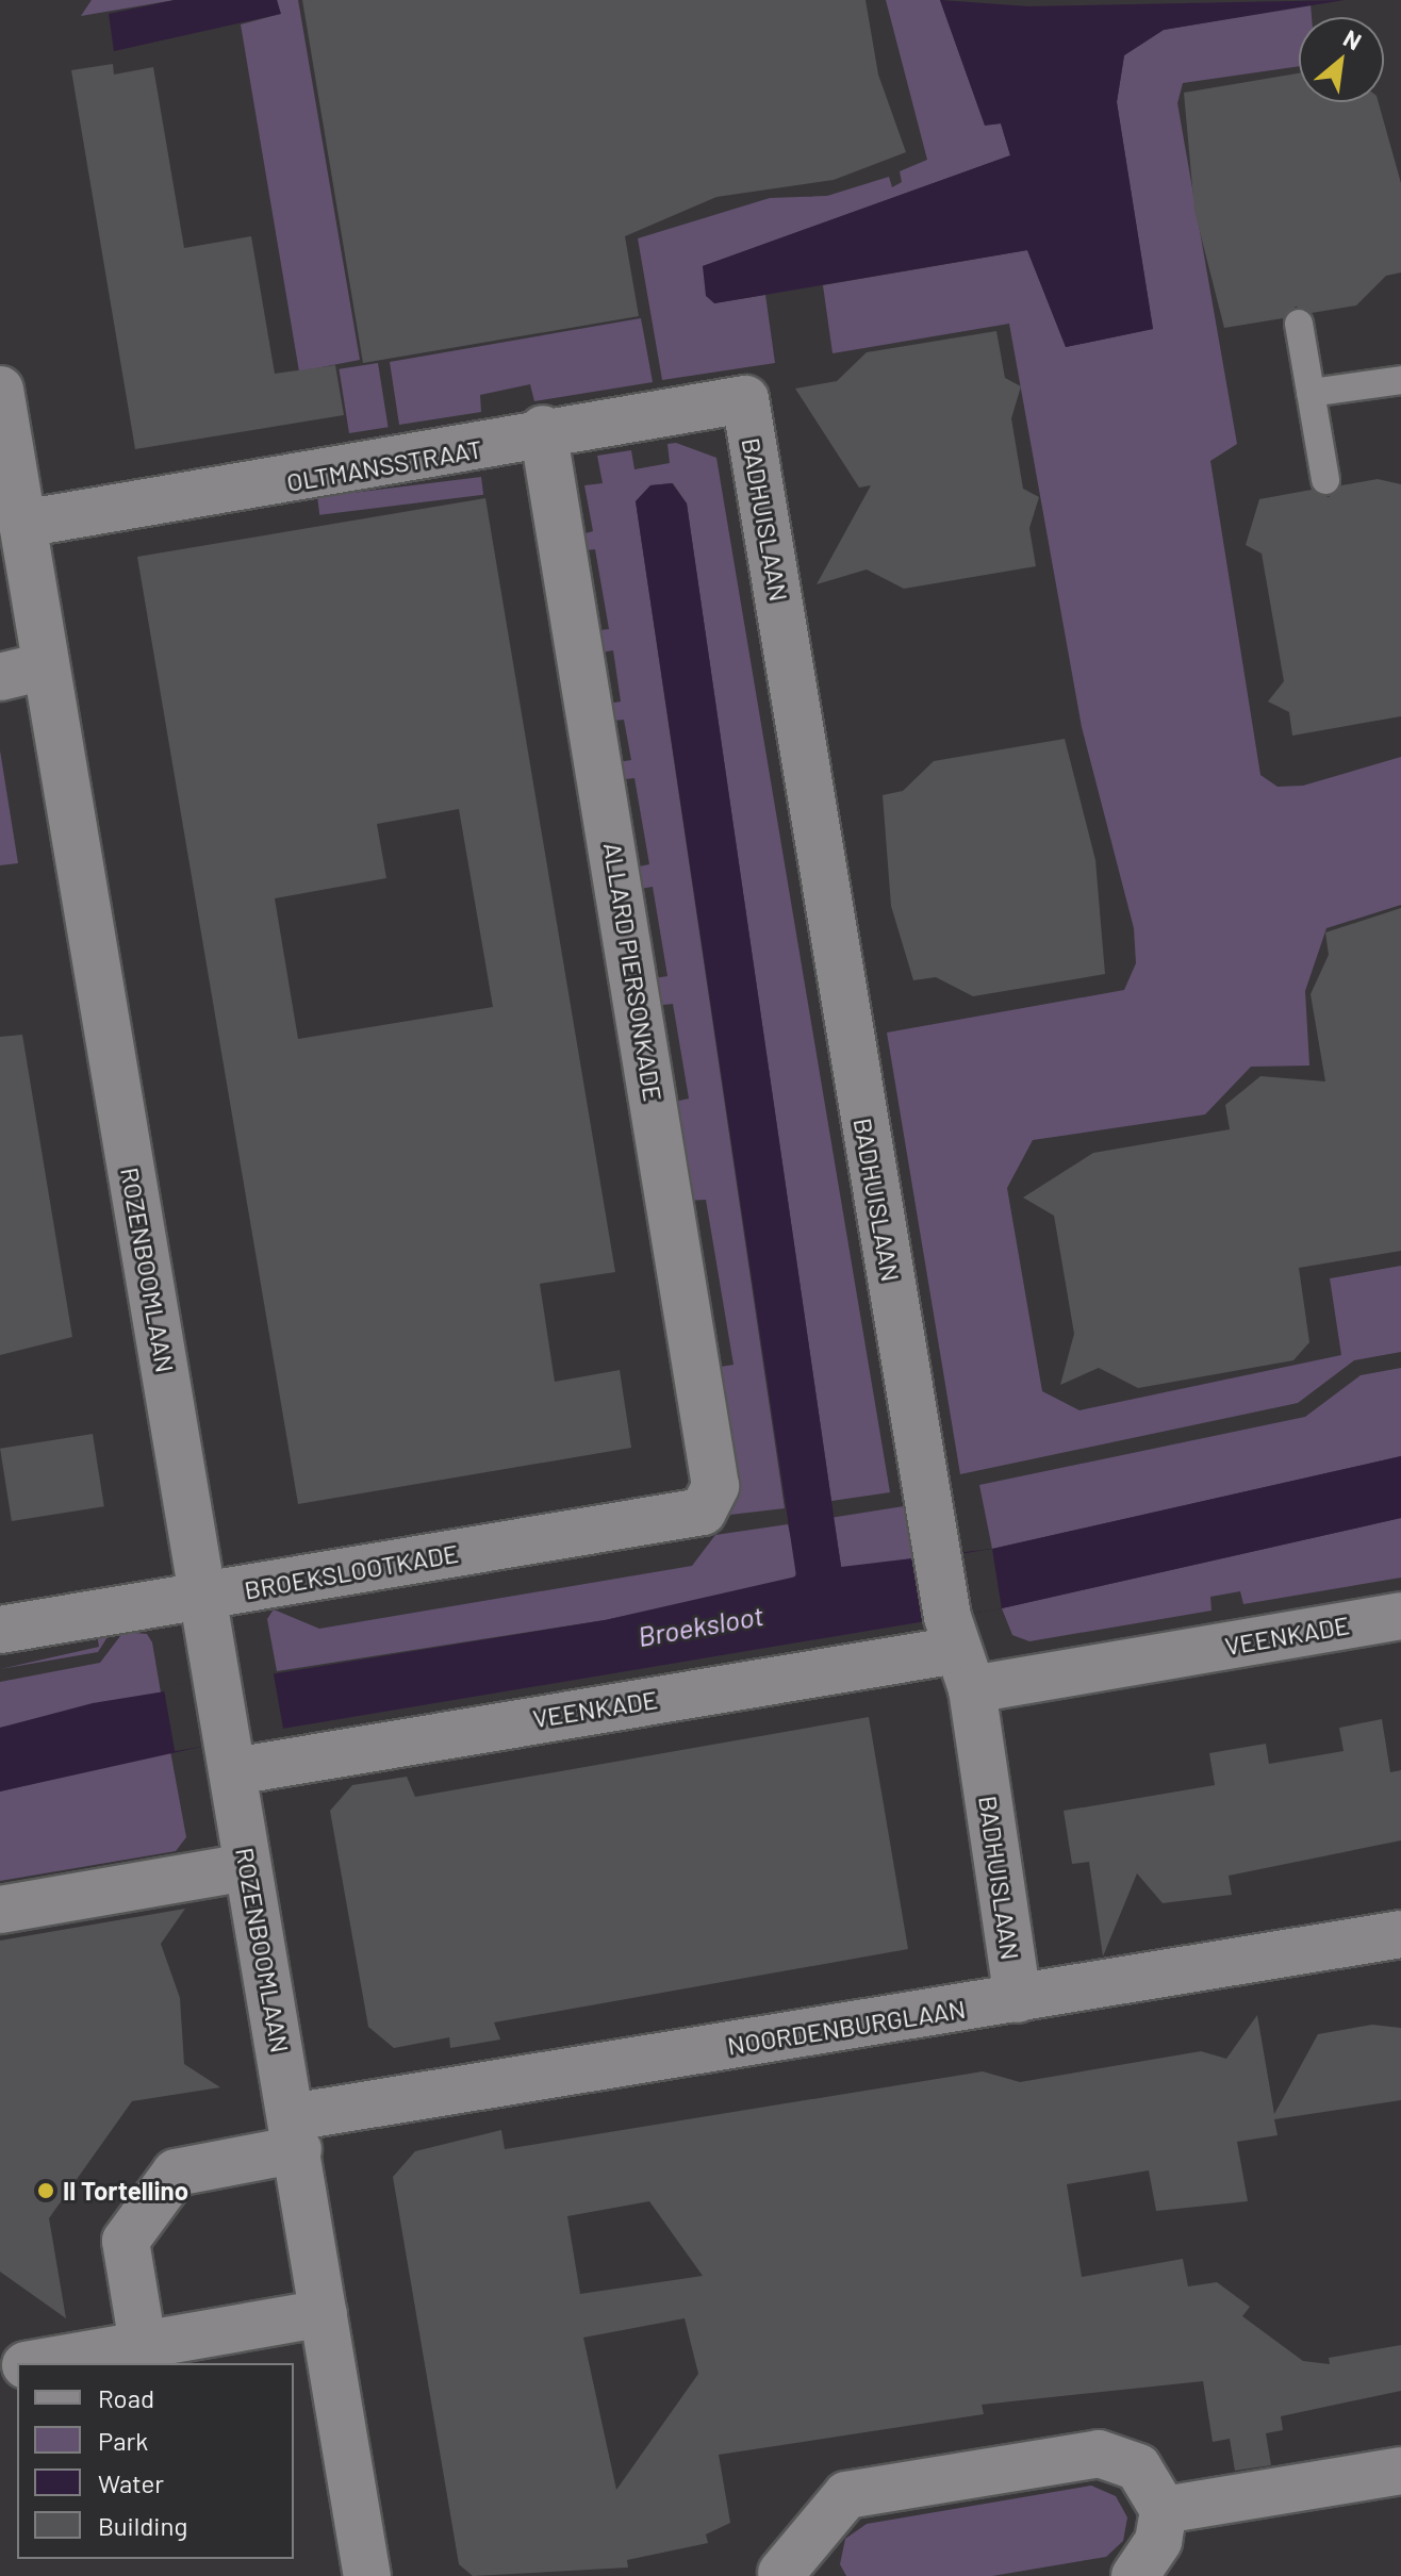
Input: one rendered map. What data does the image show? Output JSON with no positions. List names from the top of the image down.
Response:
{
  "streets": {
    "street": [
      "OLTMANSSTRAAT",
      "BADHUISLAAN",
      "ALLARD PIERSONKADE",
      "ROZENBOOMLAAN",
      "BROEKSLOOTKADE",
      "VEENKADE",
      "NOORDENBURGLAAN"
    ]
  },
  "crossings": [
    ["OLTMANSSTRAAT", "BADHUISLAAN"],
    ["OLTMANSSTRAAT", "ALLARD PIERSONKADE"],
    ["OLTMANSSTRAAT", "ROZENBOOMLAAN"],
    ["BADHUISLAAN", "VEENKADE"],
    ["BADHUISLAAN", "NOORDENBURGLAAN"],
    ["ALLARD PIERSONKADE", "BROEKSLOOTKADE"],
    ["ROZENBOOMLAAN", "BROEKSLOOTKADE"],
    ["ROZENBOOMLAAN", "VEENKADE"],
    ["ROZENBOOMLAAN", "NOORDENBURGLAAN"]
  ],
  "water": ["Broeksloot"],
  "places": ["Il Tortellino"],
  "legend": [
    "Road",
    "Park",
    "Water",
    "Building"
  ],
  "north": "top right"
}
